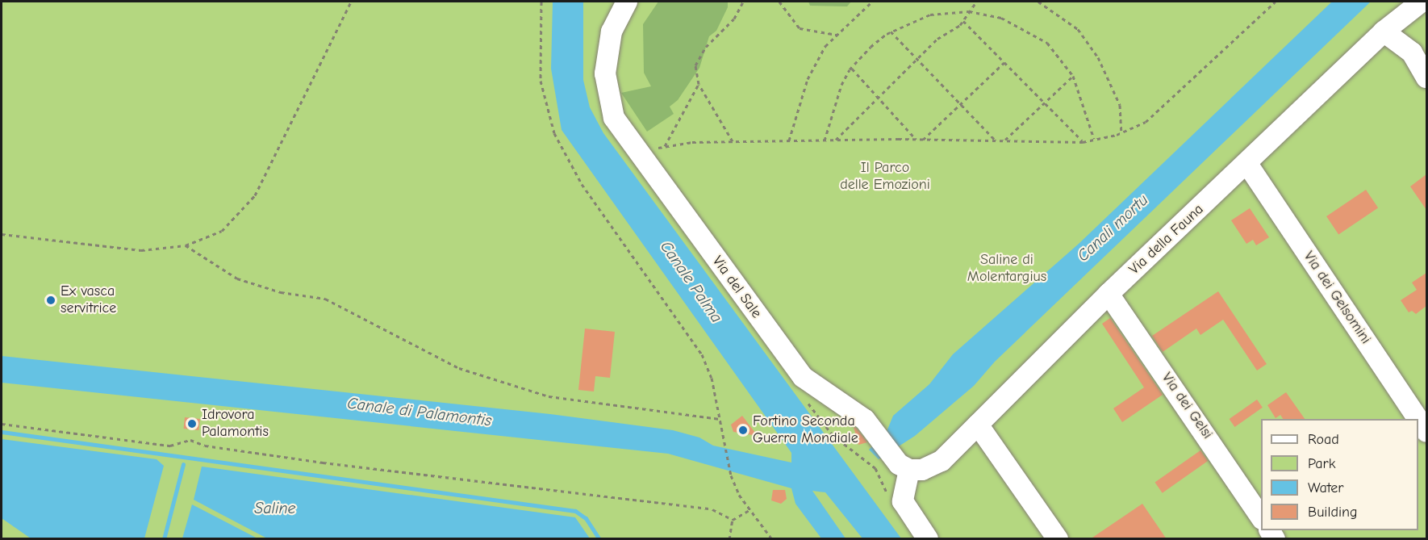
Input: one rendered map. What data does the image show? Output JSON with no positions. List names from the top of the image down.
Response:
{
  "streets": {
    "street": [
      "Via della Fauna",
      "Via del Sale",
      "Via dei Gelsomini",
      "Via dei Gelsi"
    ]
  },
  "crossings": [
    ["Via della Fauna", "Via del Sale"],
    ["Via della Fauna", "Via dei Gelsomini"],
    ["Via della Fauna", "Via dei Gelsi"]
  ],
  "water": [
    "Canali mortu",
    "Canale Palma",
    "Canale di Palamontis",
    "Saline"
  ],
  "parks": ["Il Parco delle Emozioni", "Saline di Molentargius"],
  "places": ["Ex vasca servitrice", "Idrovora Palamontis", "Fortino Seconda Guerra Mondiale"],
  "legend": [
    "Road",
    "Park",
    "Water",
    "Building"
  ]
}
